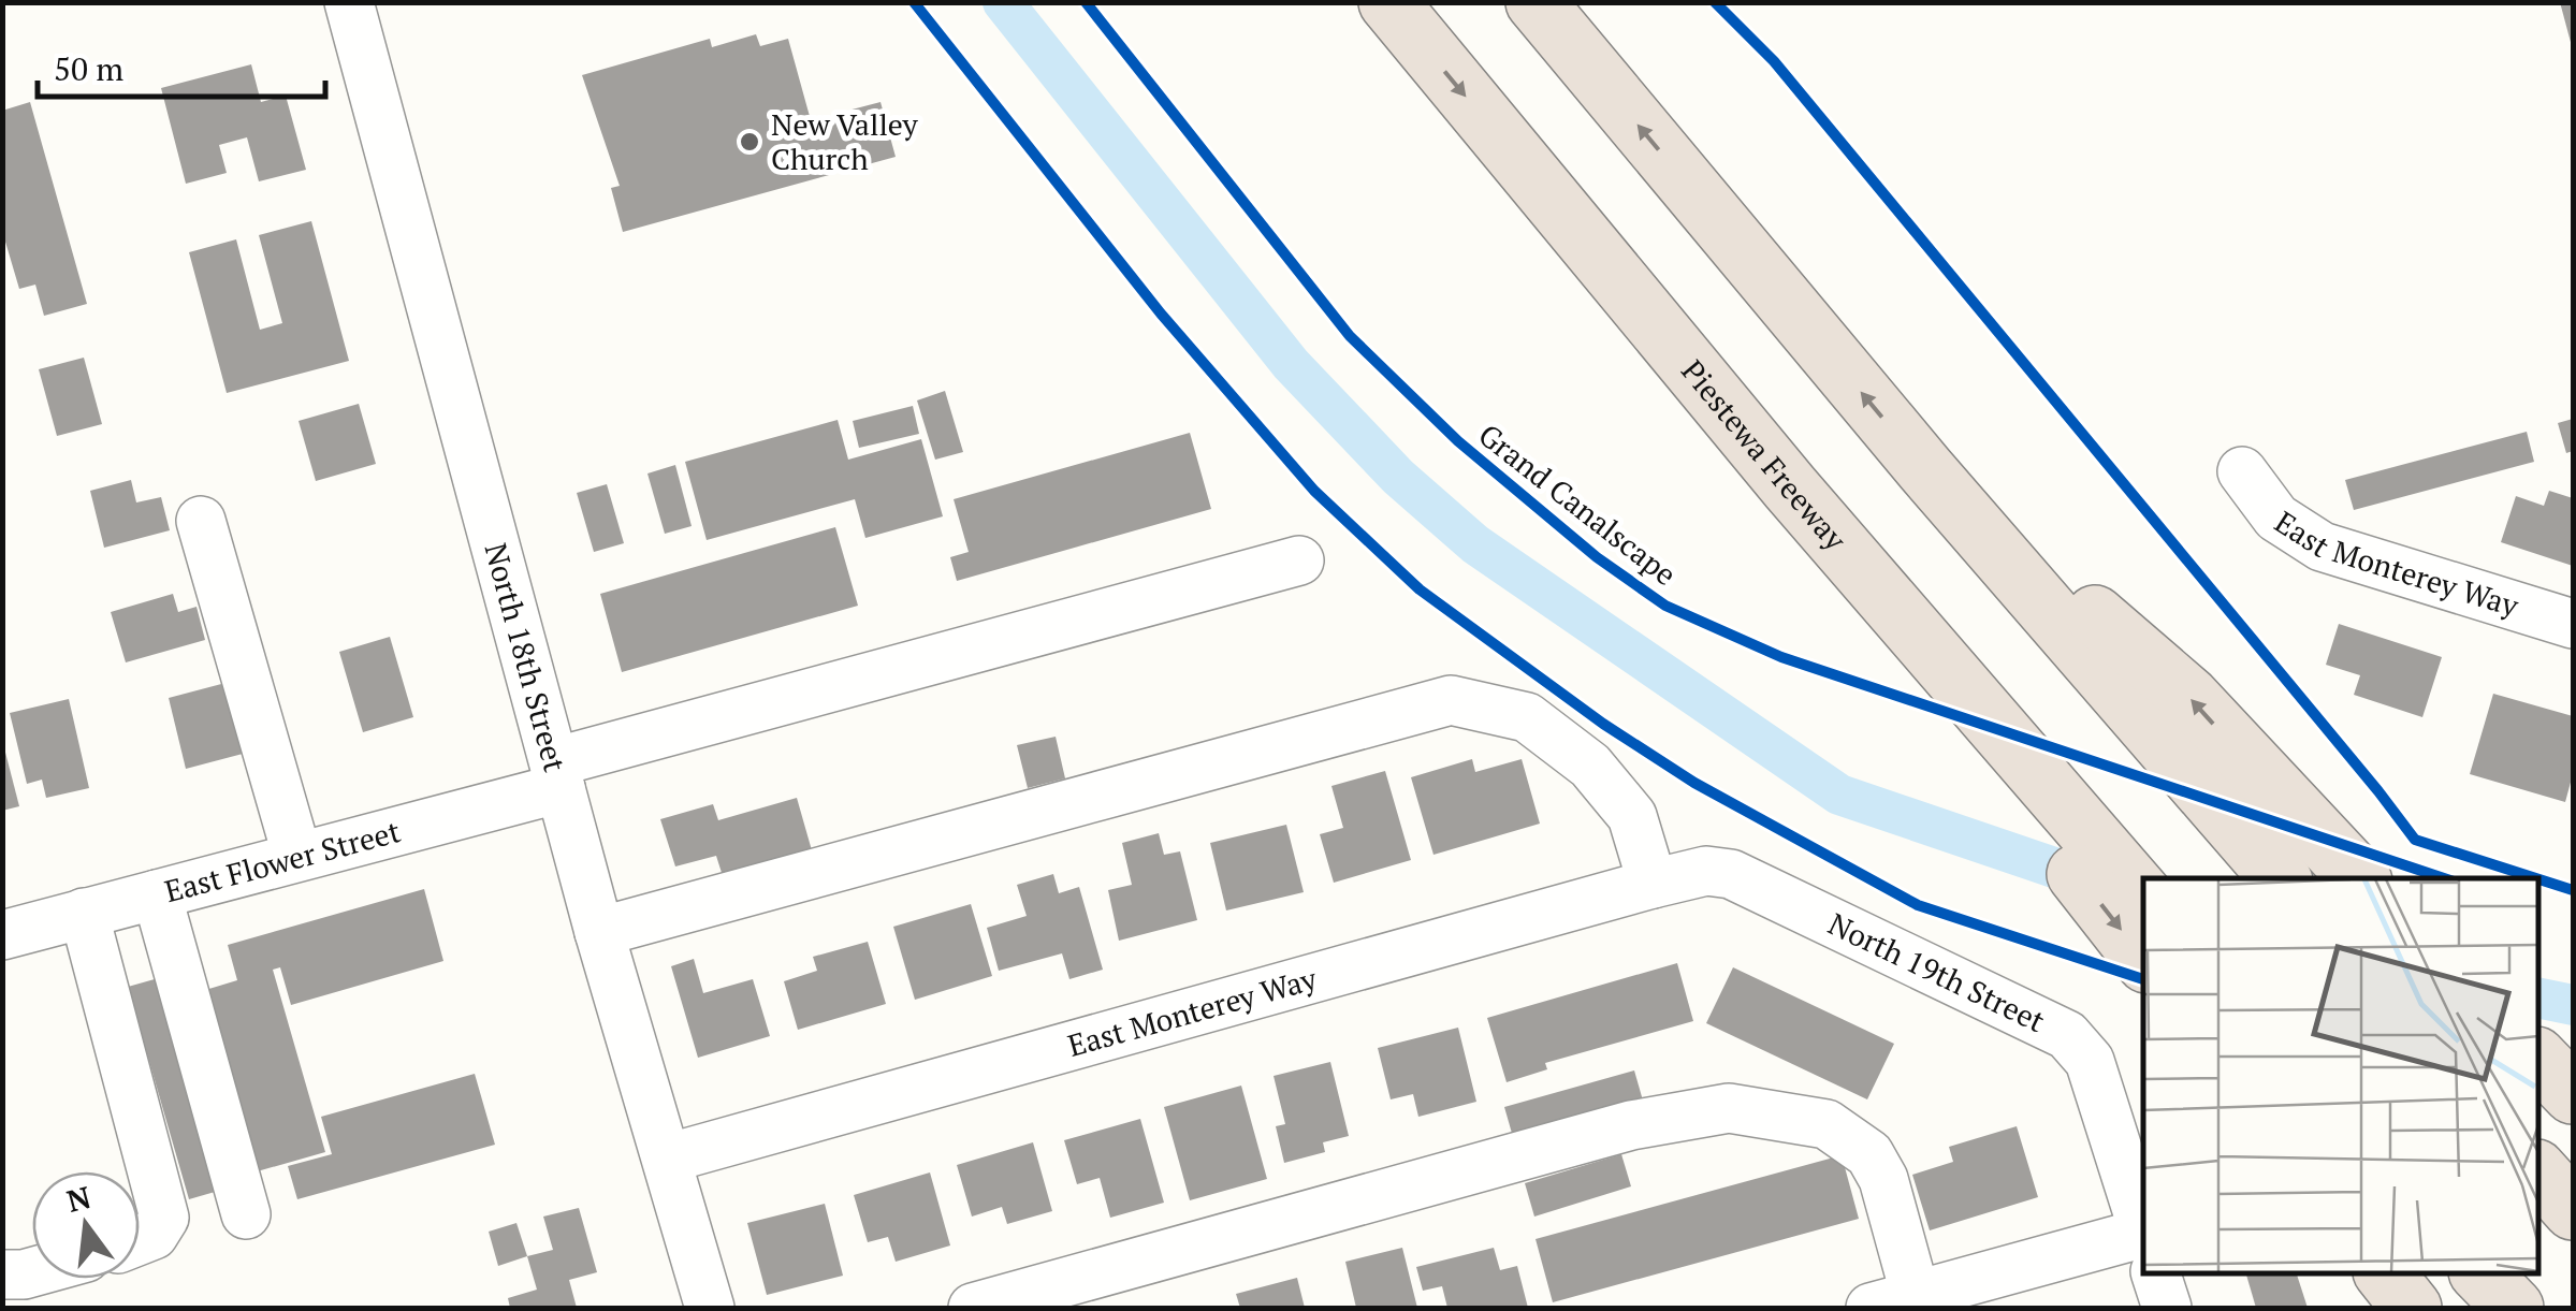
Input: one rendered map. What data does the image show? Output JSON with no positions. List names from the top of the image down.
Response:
{
  "streets": {
    "highway": ["Piestewa Freeway"],
    "street": [
      "East Monterey Way",
      "North 18th Street",
      "East Flower Street",
      "North 19th Street"
    ],
    "cycle path": ["Grand Canalscape"]
  },
  "crossings": [
    ["East Monterey Way", "North 18th Street"],
    ["East Monterey Way", "North 19th Street"],
    ["North 18th Street", "East Flower Street"]
  ],
  "places": ["New Valley Church"],
  "scale_bar": "50 m",
  "north": "top"
}
